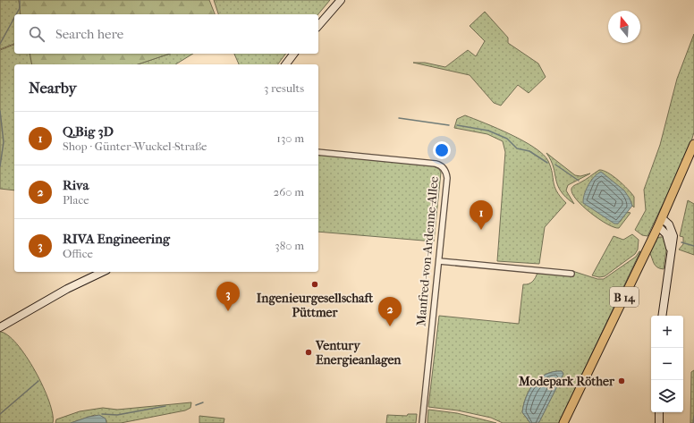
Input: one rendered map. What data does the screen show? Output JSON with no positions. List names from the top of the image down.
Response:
{
  "streets": {
    "main road": ["B 14"],
    "street": ["Manfred-von-Ardenne-Allee"]
  },
  "places": ["Ingenieurgesellschaft Püttmer", "Ventury Energieanlagen", "Modepark Röther"],
  "north": "top",
  "page": {
    "search": "Search here",
    "heading": ["Nearby", "3 results"],
    "list": [
      {
        "mark": "1",
        "name": "Q.Big 3D",
        "note": "Shop · Günter-Wuckel-Straße",
        "value": "130 m"
      },
      {
        "mark": "2",
        "name": "Riva",
        "note": "Place",
        "value": "260 m"
      },
      {
        "mark": "3",
        "name": "RIVA Engineering",
        "note": "Office",
        "value": "380 m"
      }
    ],
    "pins": ["1", "3", "2"],
    "map_buttons": ["+", "−"]
  }
}
